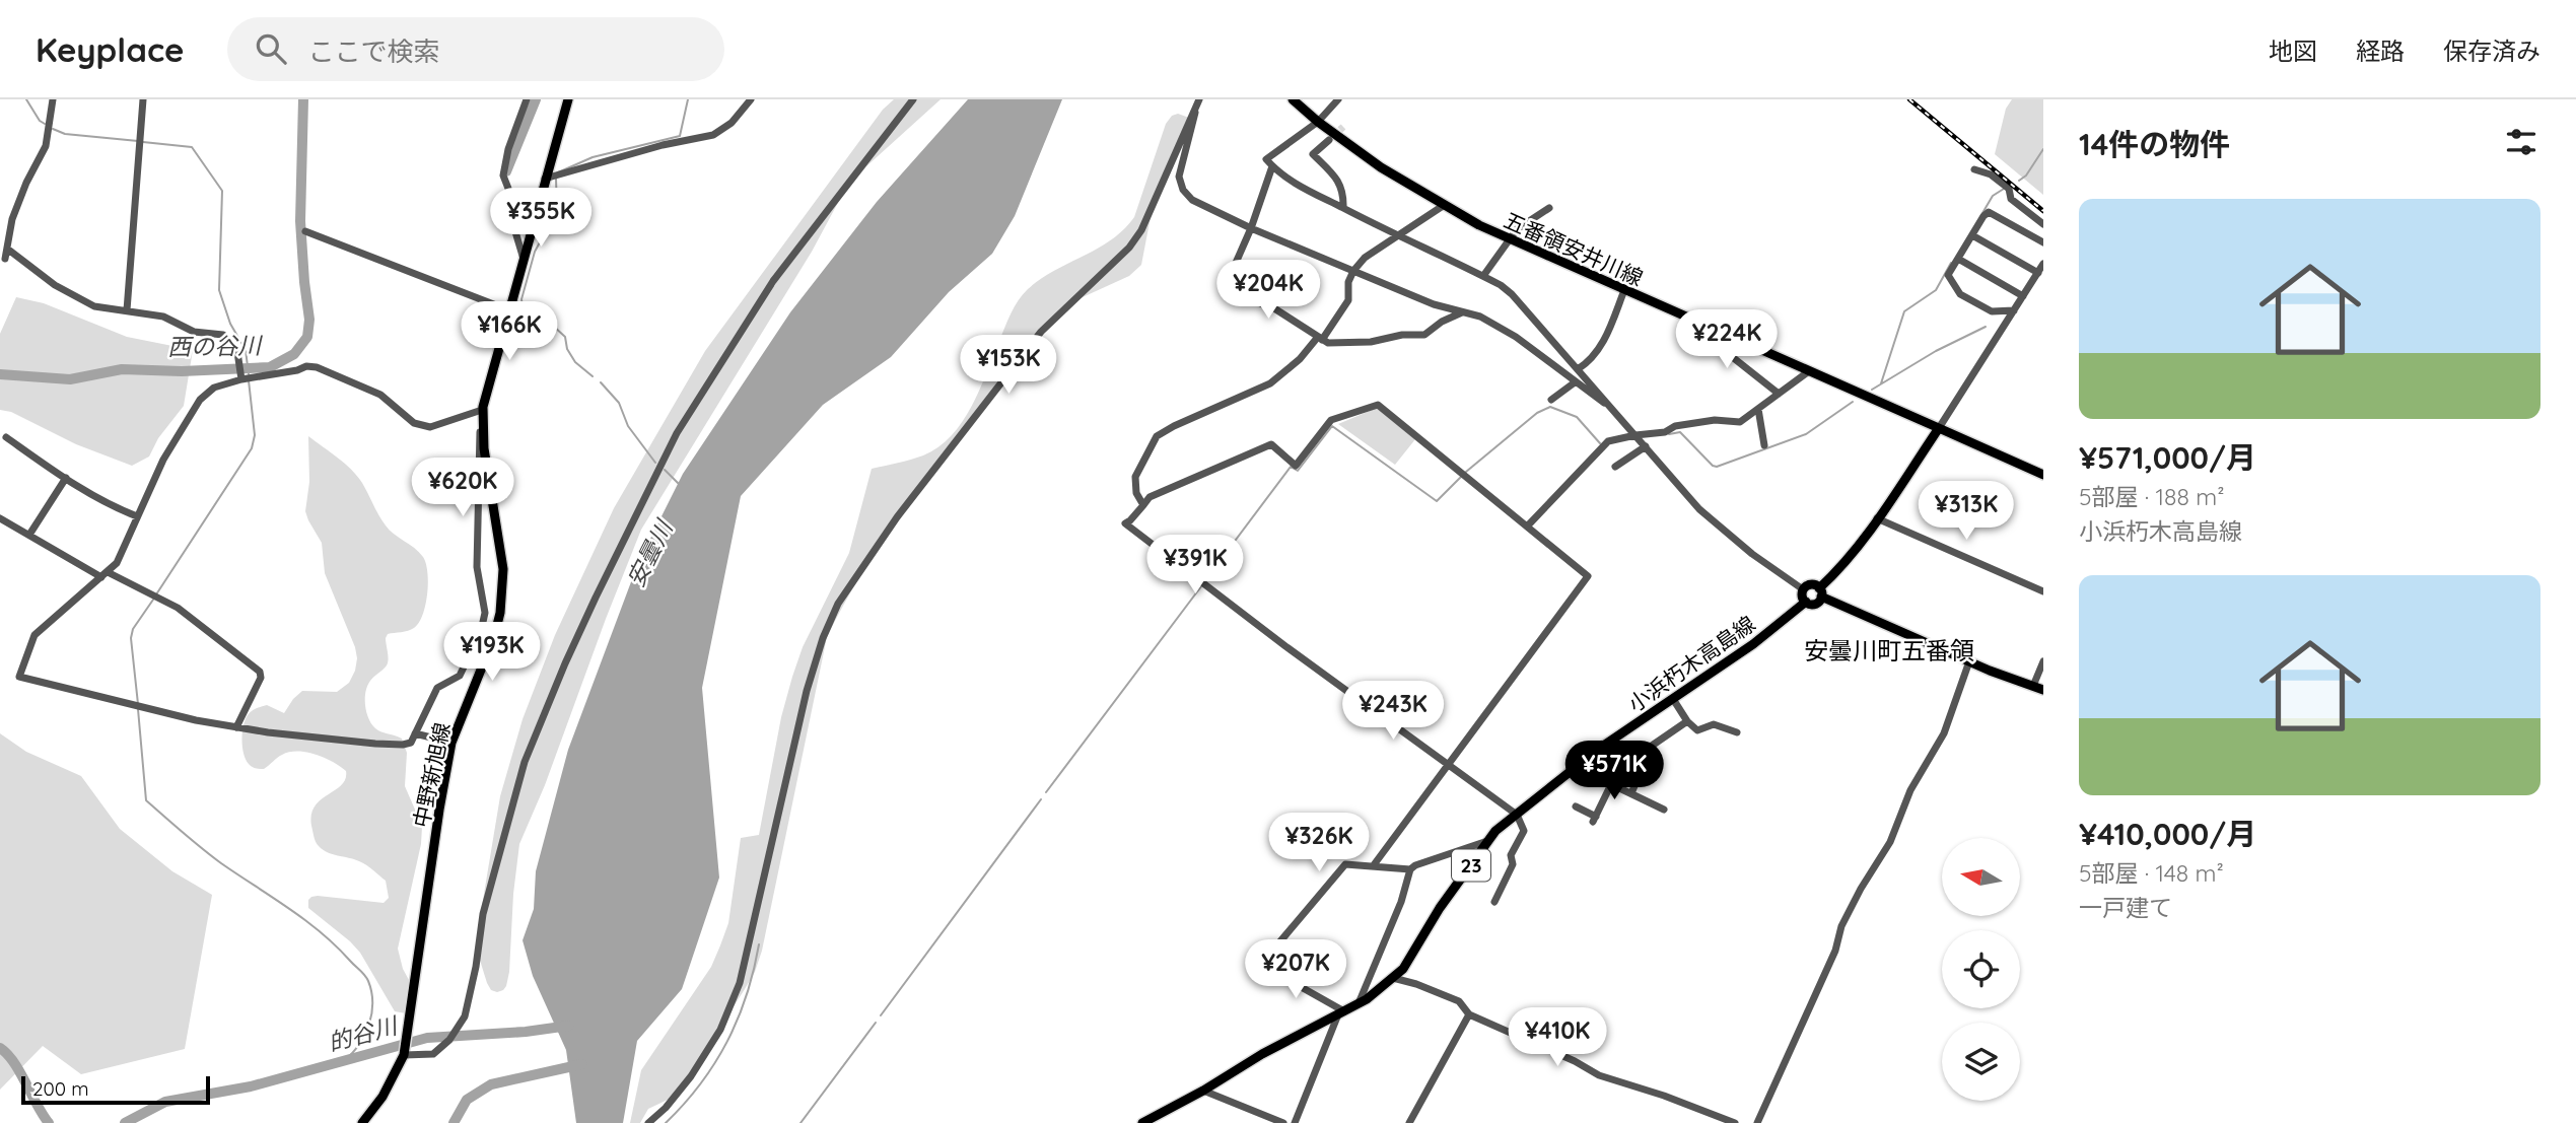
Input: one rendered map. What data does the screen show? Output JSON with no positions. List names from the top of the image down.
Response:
{
  "streets": {
    "main road": [
      "五番領安井川線",
      "小浜朽木高島線",
      "中野新旭線",
      "23"
    ]
  },
  "crossings": [
    ["五番領安井川線", "小浜朽木高島線"]
  ],
  "districts": ["安曇川町五番領"],
  "water": ["西の谷川", "安曇川", "的谷川"],
  "scale_bar": "200 m",
  "north": "left",
  "page": {
    "header": "Keyplace",
    "search": "ここで検索",
    "nav": ["地図", "経路", "保存済み"],
    "heading": "14件の物件",
    "list": [
      {
        "name": "¥571,000/月",
        "note": "5部屋 · 188 m² · 小浜朽木高島線"
      },
      {
        "name": "¥410,000/月",
        "note": "5部屋 · 148 m² · 一戸建て"
      }
    ],
    "price": [
      "¥355K",
      "¥204K",
      "¥166K",
      "¥224K",
      "¥153K",
      "¥620K",
      "¥313K",
      "¥391K",
      "¥193K",
      "¥243K",
      "¥571K",
      "¥326K",
      "¥207K",
      "¥410K"
    ],
    "scale": "200 m"
  }
}
